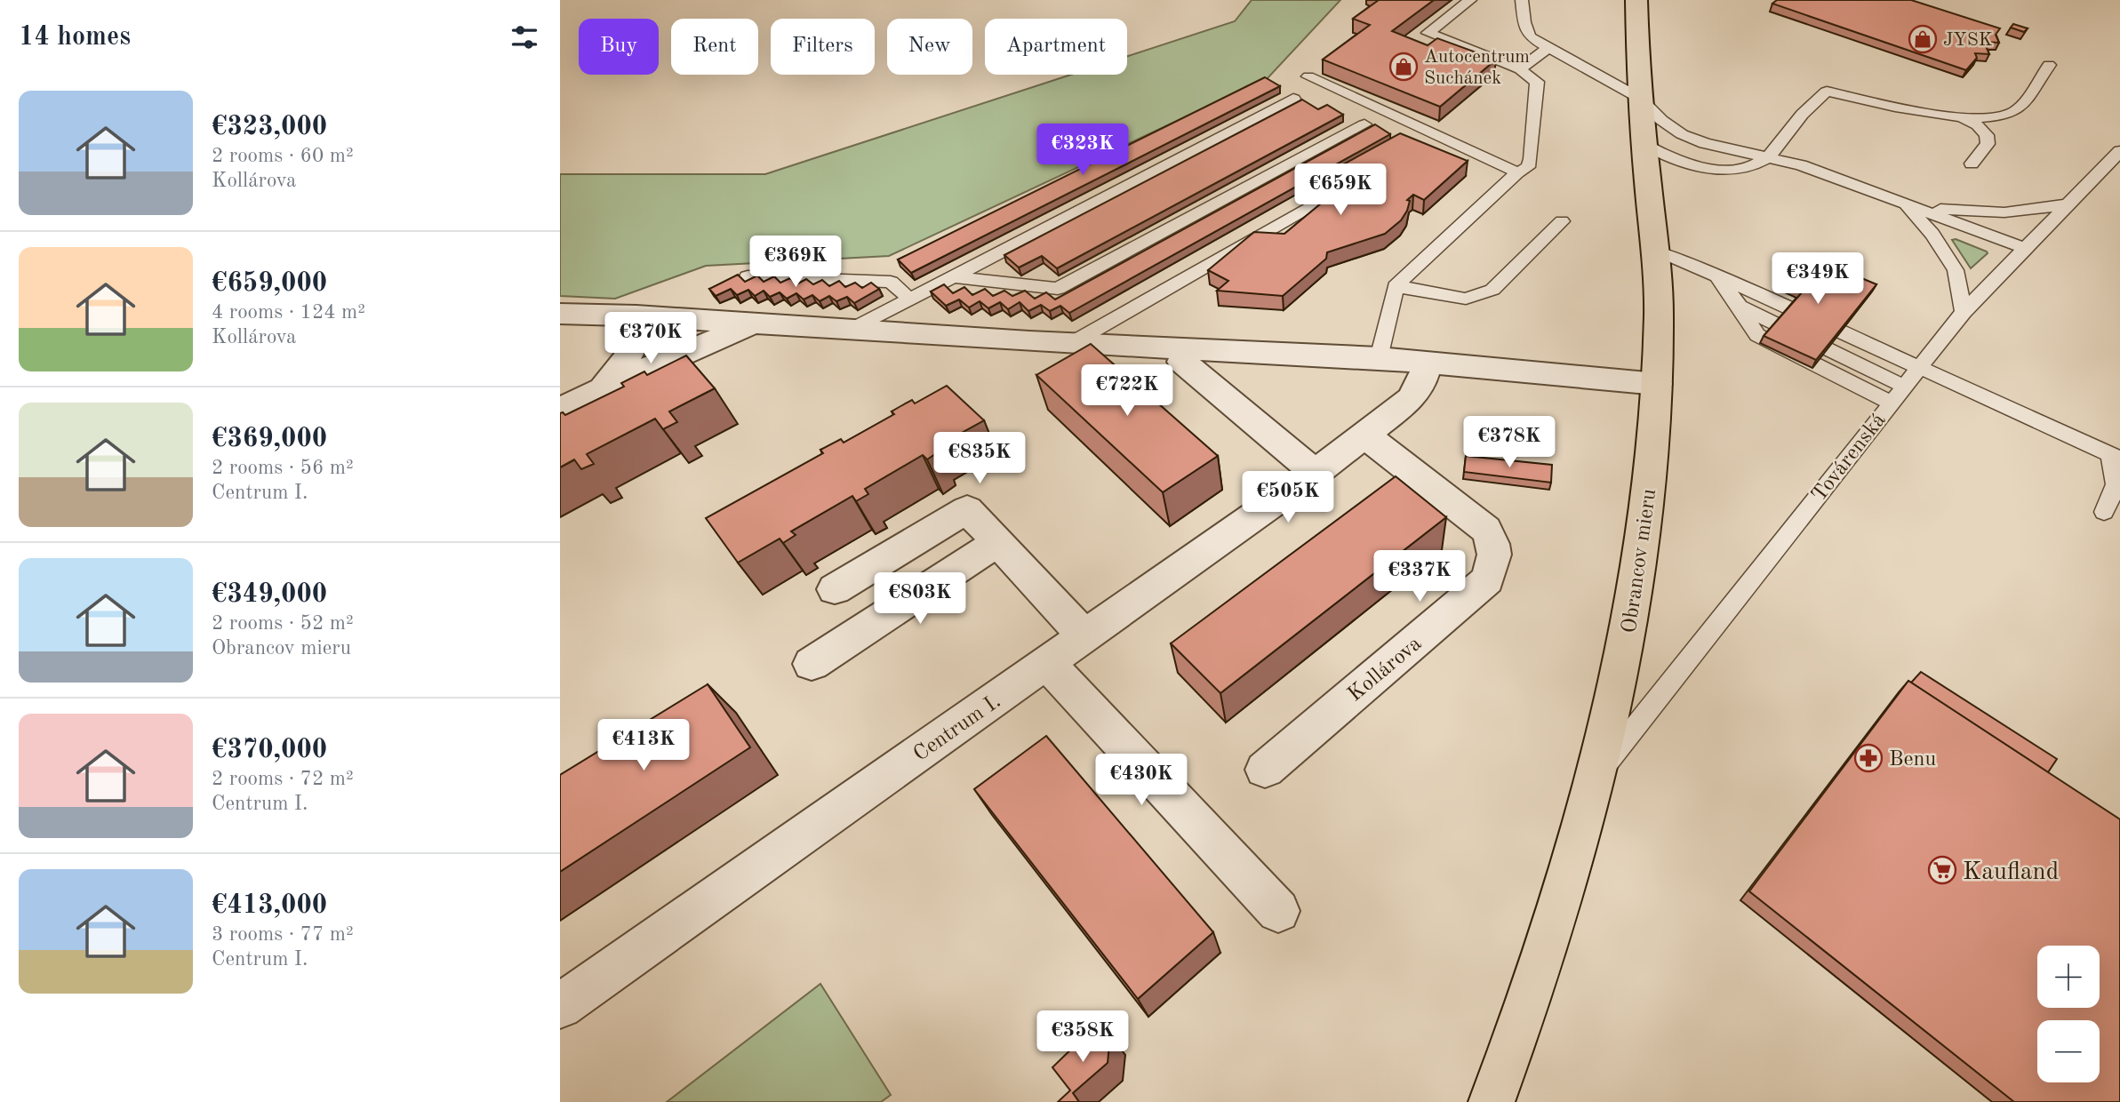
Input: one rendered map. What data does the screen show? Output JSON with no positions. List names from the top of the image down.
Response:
{
  "streets": {
    "main road": ["Obrancov mieru"],
    "street": ["Kollárova", "Centrum I."],
    "lane": ["Továrenská"]
  },
  "crossings": [
    ["Továrenská", "Obrancov mieru"],
    ["Kollárova", "Centrum I."]
  ],
  "places": {
    "shop": ["JYSK", "Autocentrum Suchánek"],
    "pharmacy": ["Benu"],
    "supermarket": ["Kaufland"]
  },
  "page": {
    "heading": "14 homes",
    "chip": [
      "Buy",
      "Rent",
      "Filters",
      "New",
      "Apartment"
    ],
    "list": [
      {
        "name": "€323,000",
        "note": "2 rooms · 60 m² · Kollárova"
      },
      {
        "name": "€659,000",
        "note": "4 rooms · 124 m² · Kollárova"
      },
      {
        "name": "€369,000",
        "note": "2 rooms · 56 m² · Centrum I."
      },
      {
        "name": "€349,000",
        "note": "2 rooms · 52 m² · Obrancov mieru"
      },
      {
        "name": "€370,000",
        "note": "2 rooms · 72 m² · Centrum I."
      },
      {
        "name": "€413,000",
        "note": "3 rooms · 77 m² · Centrum I."
      }
    ],
    "price": [
      "€323K",
      "€659K",
      "€369K",
      "€349K",
      "€370K",
      "€722K",
      "€378K",
      "€835K",
      "€505K",
      "€337K",
      "€803K",
      "€413K",
      "€430K",
      "€358K"
    ],
    "map_buttons": ["+", "−"]
  }
}
